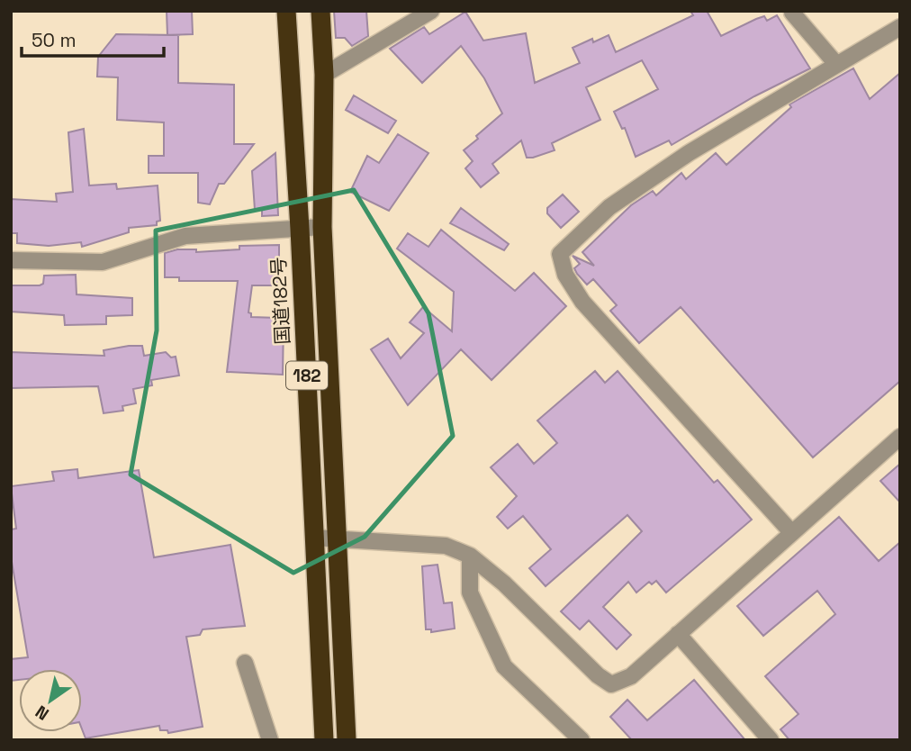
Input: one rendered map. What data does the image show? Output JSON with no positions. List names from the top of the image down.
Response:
{
  "streets": {
    "highway": ["国道182号", "182"]
  },
  "scale_bar": "50 m",
  "north": "bottom left"
}
